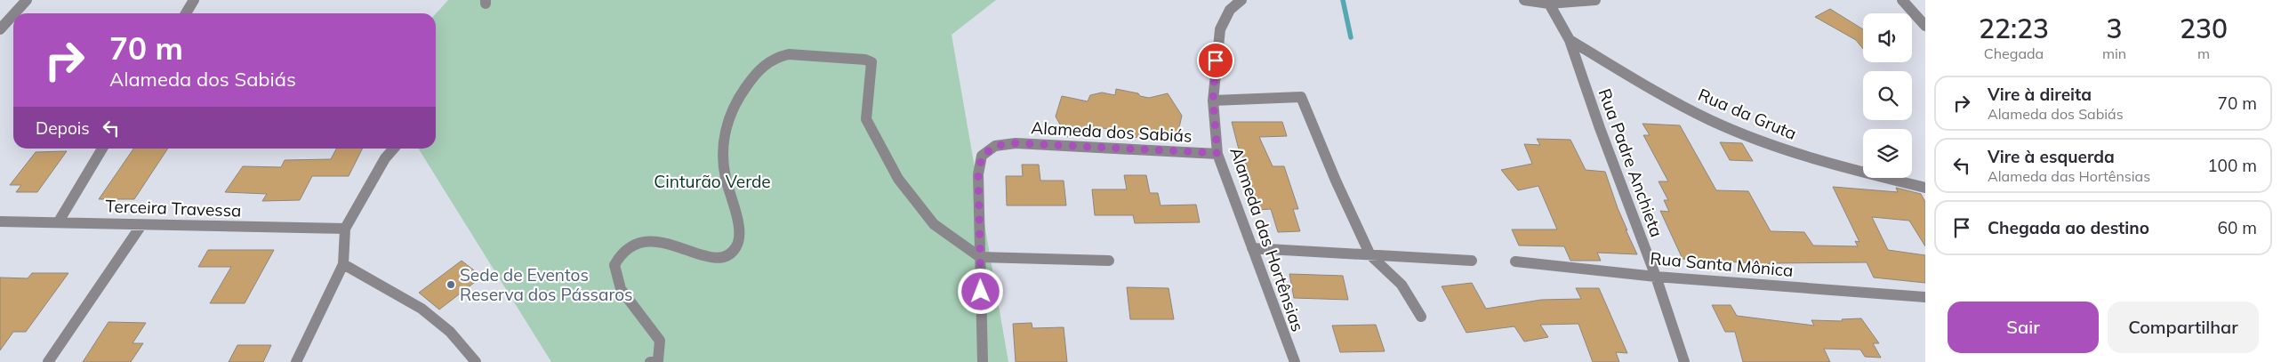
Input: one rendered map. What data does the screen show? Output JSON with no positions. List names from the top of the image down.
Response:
{
  "streets": {
    "street": [
      "Rua da Gruta",
      "Alameda dos Sabiás",
      "Rua Padre Anchieta",
      "Terceira Travessa",
      "Alameda das Hortênsias",
      "Rua Santa Mônica"
    ]
  },
  "crossings": [
    ["Rua da Gruta", "Rua Padre Anchieta"],
    ["Alameda dos Sabiás", "Alameda das Hortênsias"],
    ["Rua Padre Anchieta", "Rua Santa Mônica"]
  ],
  "parks": ["Cinturão Verde"],
  "places": ["Sede de Eventos Reserva dos Pássaros"],
  "page": {
    "eta": [
      "22:23",
      "Chegada",
      "3",
      "min",
      "230",
      "m"
    ],
    "turn": ["70 m", "Alameda dos Sabiás"],
    "list": [
      {
        "name": "Vire à direita",
        "note": "Alameda dos Sabiás",
        "value": "70 m"
      },
      {
        "name": "Vire à esquerda",
        "note": "Alameda das Hortênsias",
        "value": "100 m"
      },
      {
        "name": "Chegada ao destino",
        "value": "60 m"
      }
    ],
    "then": "Depois",
    "buttons": ["Sair", "Compartilhar"]
  }
}
